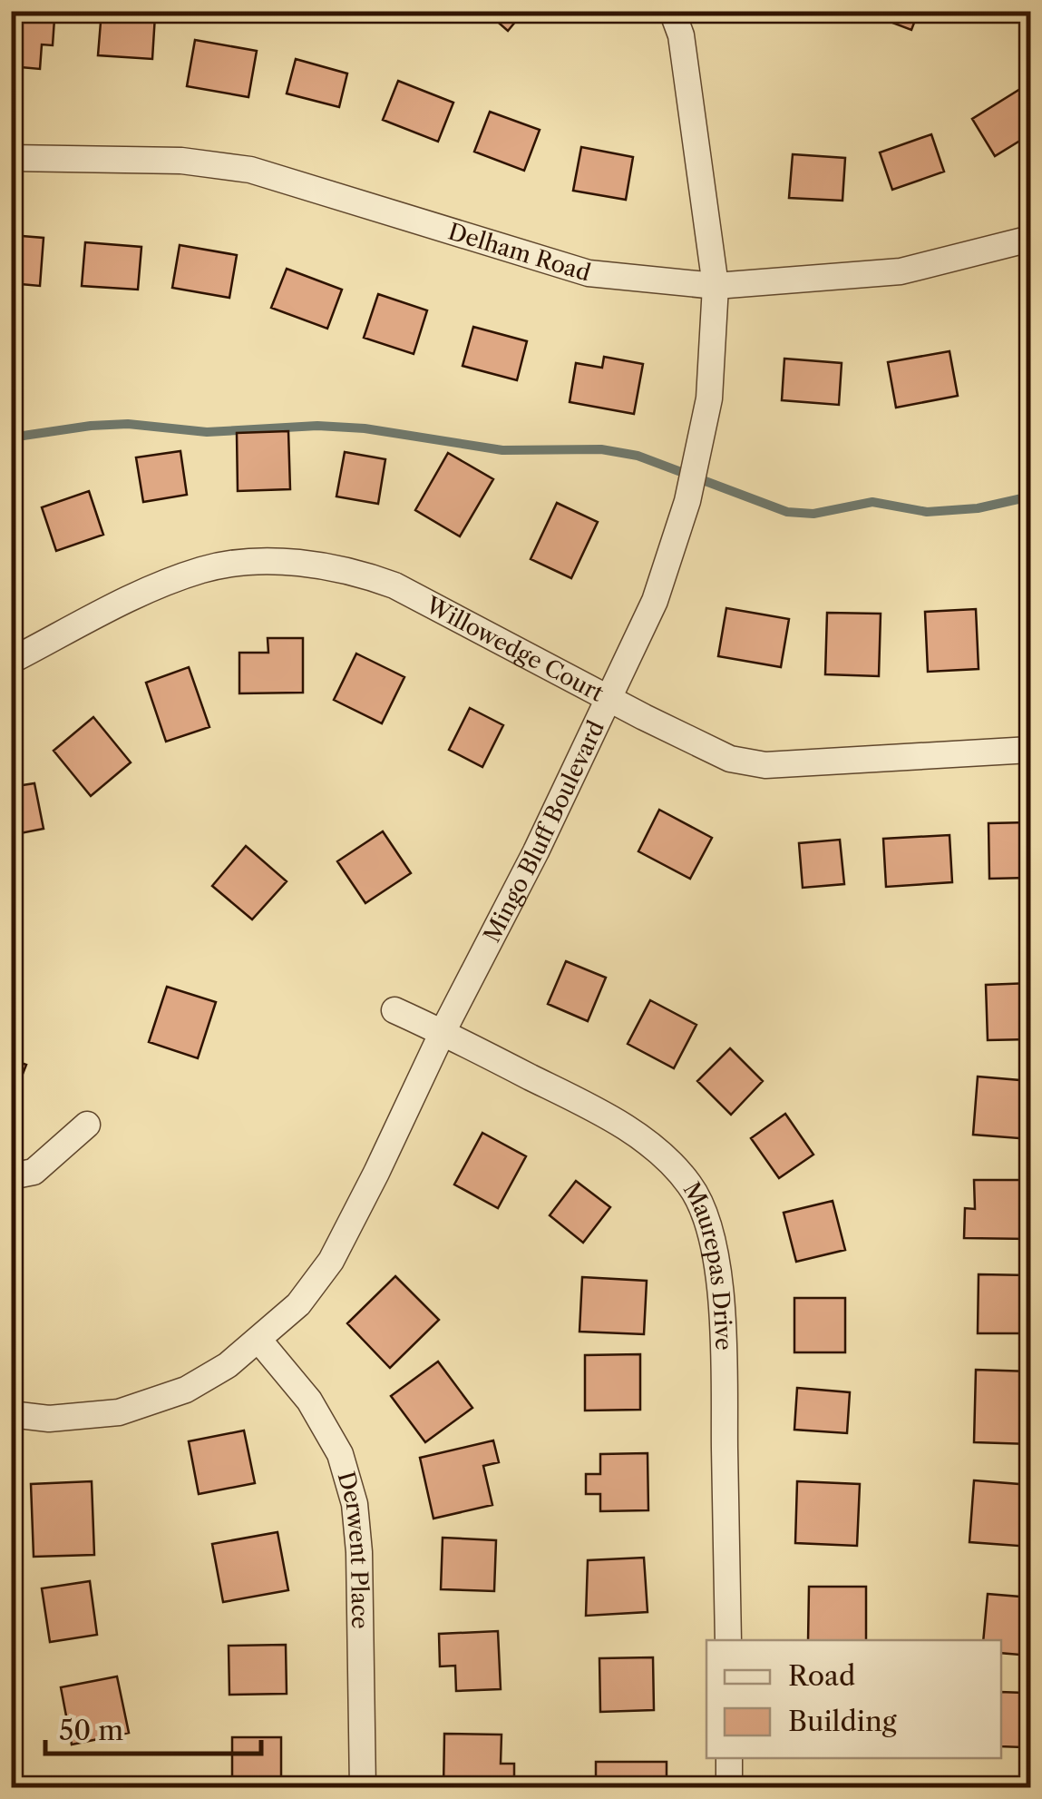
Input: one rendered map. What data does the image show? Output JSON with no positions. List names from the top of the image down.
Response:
{
  "streets": {
    "street": [
      "Delham Road",
      "Willowedge Court",
      "Mingo Bluff Boulevard",
      "Maurepas Drive",
      "Derwent Place"
    ]
  },
  "crossings": [
    ["Delham Road", "Mingo Bluff Boulevard"],
    ["Willowedge Court", "Mingo Bluff Boulevard"],
    ["Mingo Bluff Boulevard", "Maurepas Drive"],
    ["Mingo Bluff Boulevard", "Derwent Place"]
  ],
  "legend": ["Road", "Building"],
  "scale_bar": "50 m"
}
